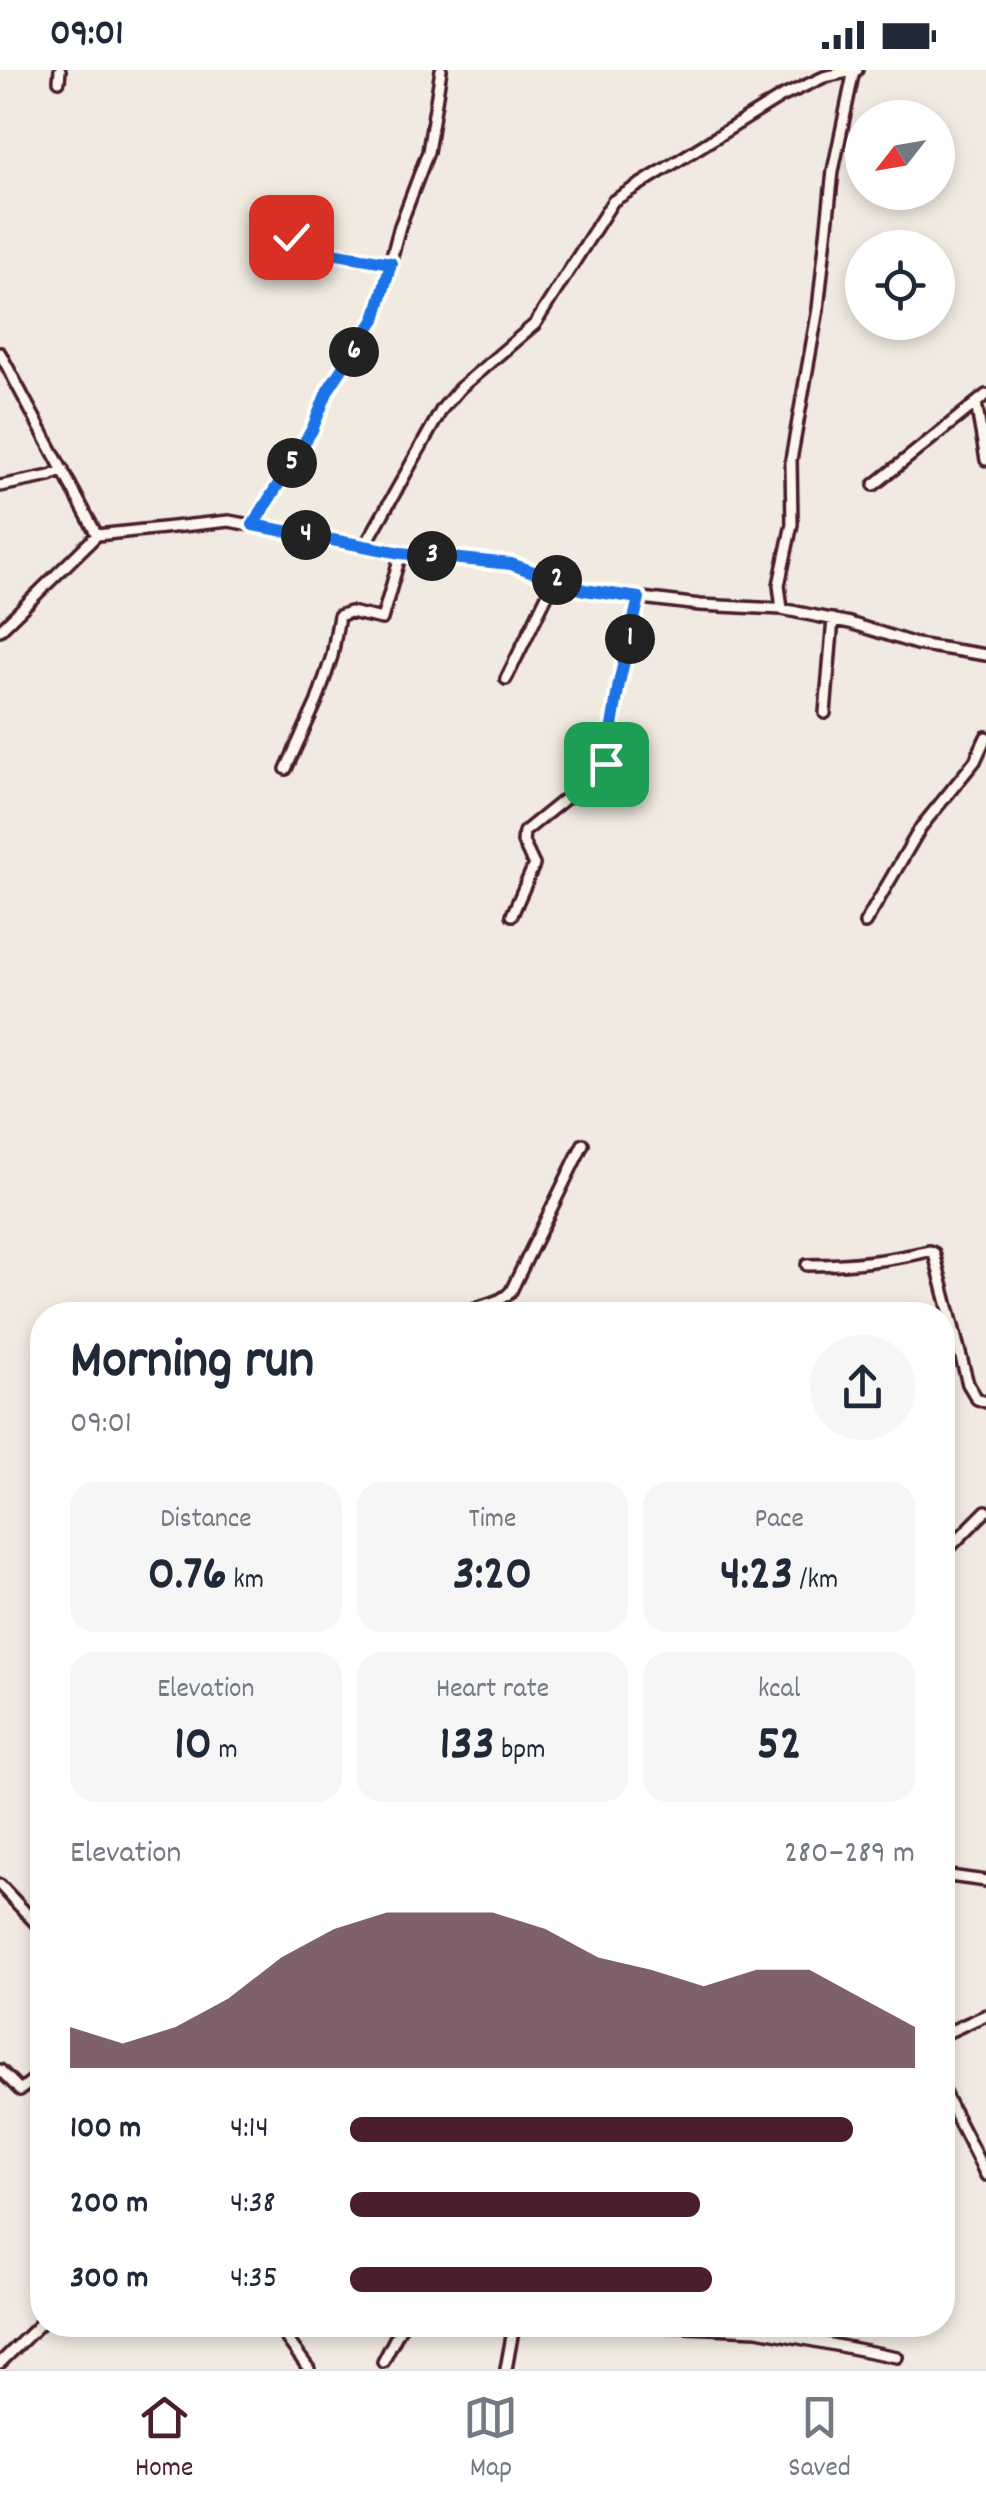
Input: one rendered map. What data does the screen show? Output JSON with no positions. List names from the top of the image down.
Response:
{
  "north": "bottom left",
  "page": {
    "status": "09:01",
    "pins": [
      "6",
      "5",
      "4",
      "3",
      "2",
      "1"
    ],
    "heading": ["Morning run", "09:01"],
    "stats": [
      ["Distance", "0.76 km"],
      ["Time", "3:20"],
      ["Pace", "4:23 /km"],
      ["Elevation", "10 m"],
      ["Heart rate", "133 bpm"],
      ["kcal", "52"]
    ],
    "chart": ["Elevation", "280–289 m"],
    "list": [
      {
        "name": "100 m",
        "note": "4:14"
      },
      {
        "name": "200 m",
        "note": "4:38"
      },
      {
        "name": "300 m",
        "note": "4:35"
      }
    ],
    "tabs": ["Home", "Map", "Saved"]
  }
}
